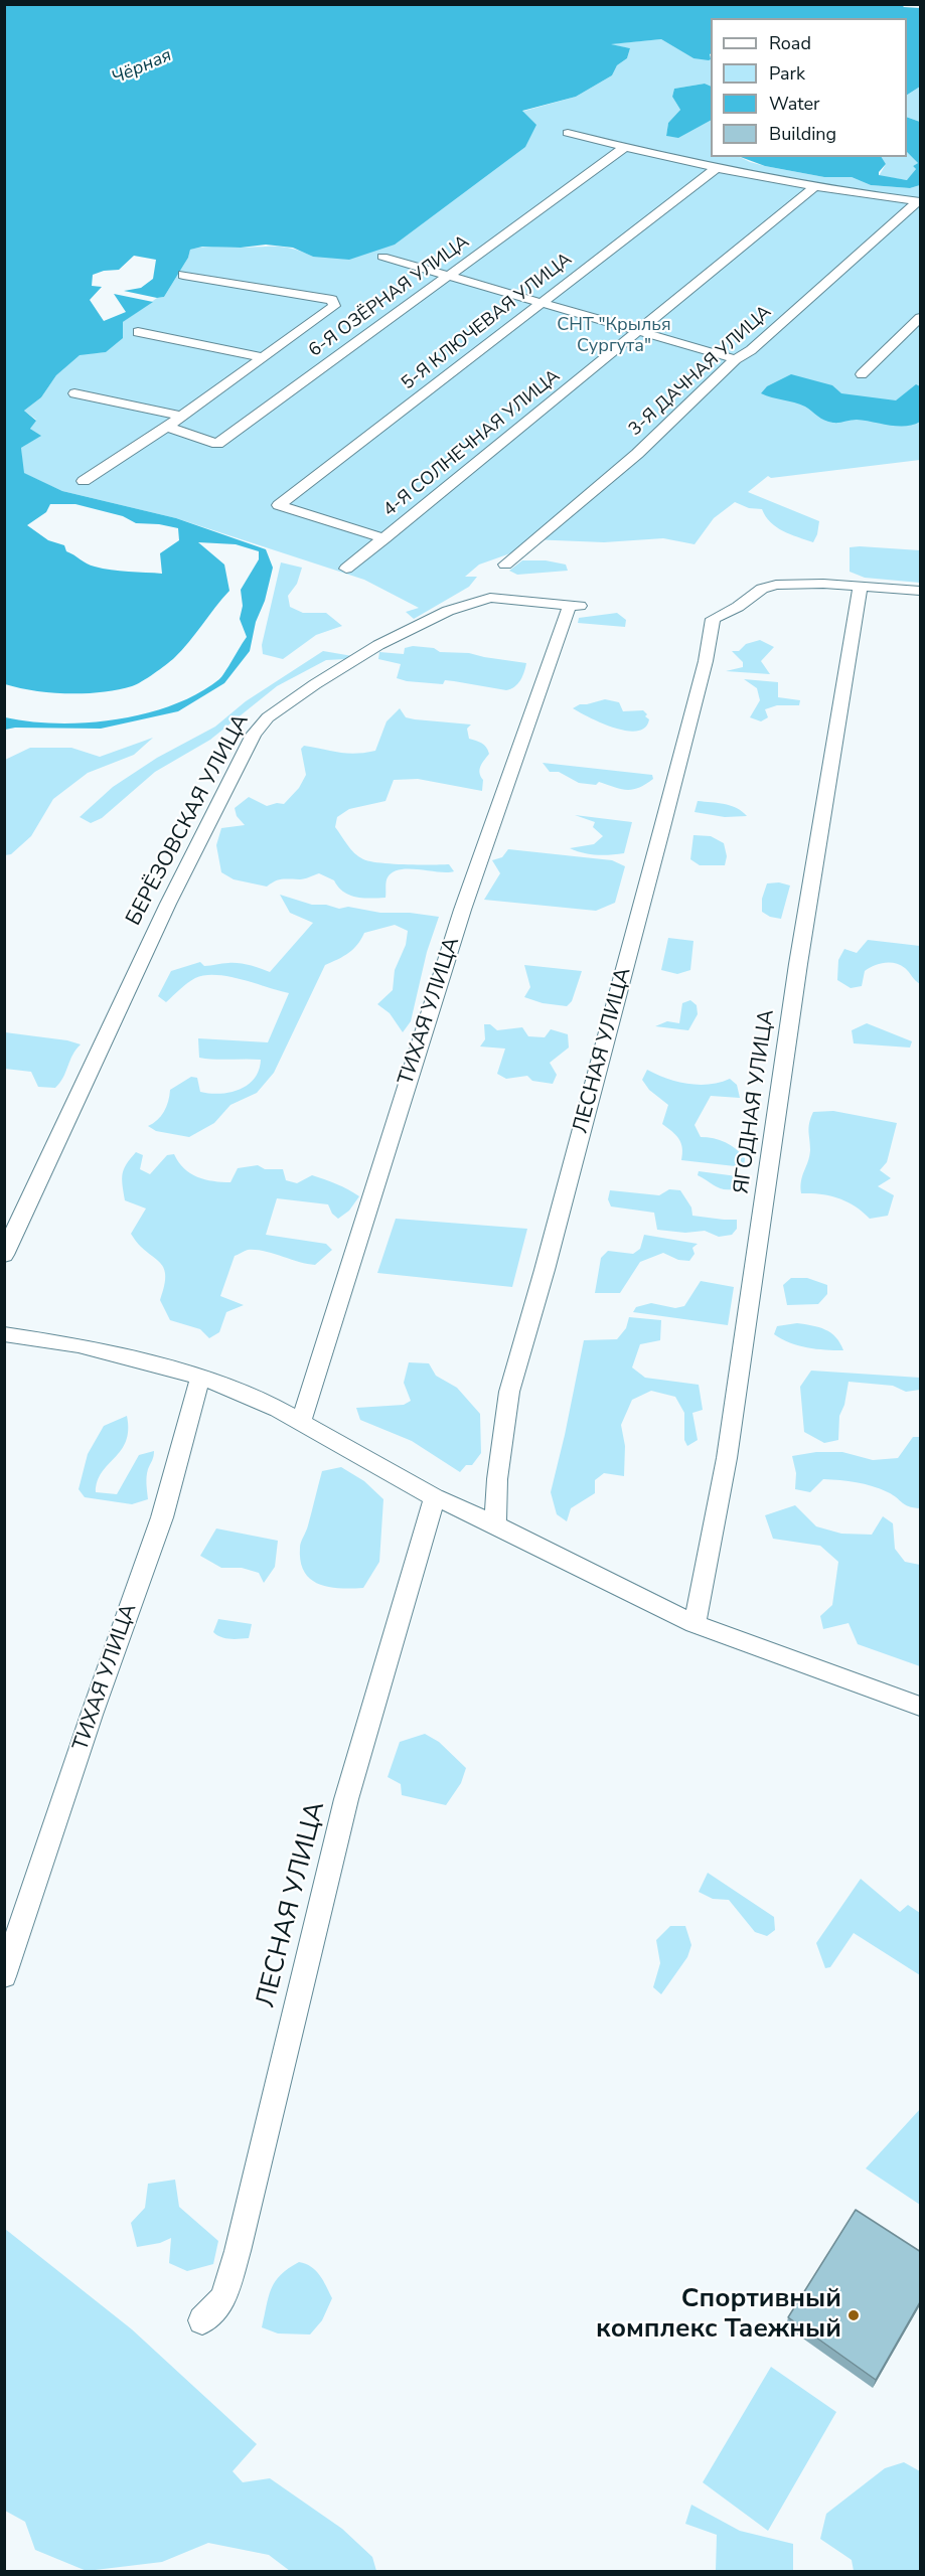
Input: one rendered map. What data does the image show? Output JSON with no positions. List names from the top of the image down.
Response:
{
  "streets": {
    "street": [
      "6-Я ОЗЁРНАЯ УЛИЦА",
      "5-Я КЛЮЧЕВАЯ УЛИЦА",
      "3-Я ДАЧНАЯ УЛИЦА",
      "4-Я СОЛНЕЧНАЯ УЛИЦА",
      "БЕРЁЗОВСКАЯ УЛИЦА",
      "ТИХАЯ УЛИЦА",
      "ЛЕСНАЯ УЛИЦА",
      "ЯГОДНАЯ УЛИЦА"
    ]
  },
  "crossings": [
    ["5-Я КЛЮЧЕВАЯ УЛИЦА", "4-Я СОЛНЕЧНАЯ УЛИЦА"],
    ["БЕРЁЗОВСКАЯ УЛИЦА", "ТИХАЯ УЛИЦА"],
    ["ЛЕСНАЯ УЛИЦА", "ЯГОДНАЯ УЛИЦА"]
  ],
  "water": ["Чёрная"],
  "parks": ["CНТ \"Крылья Сургута\""],
  "places": ["Спортивный комплекс Таежный"],
  "legend": [
    "Road",
    "Park",
    "Water",
    "Building"
  ]
}
